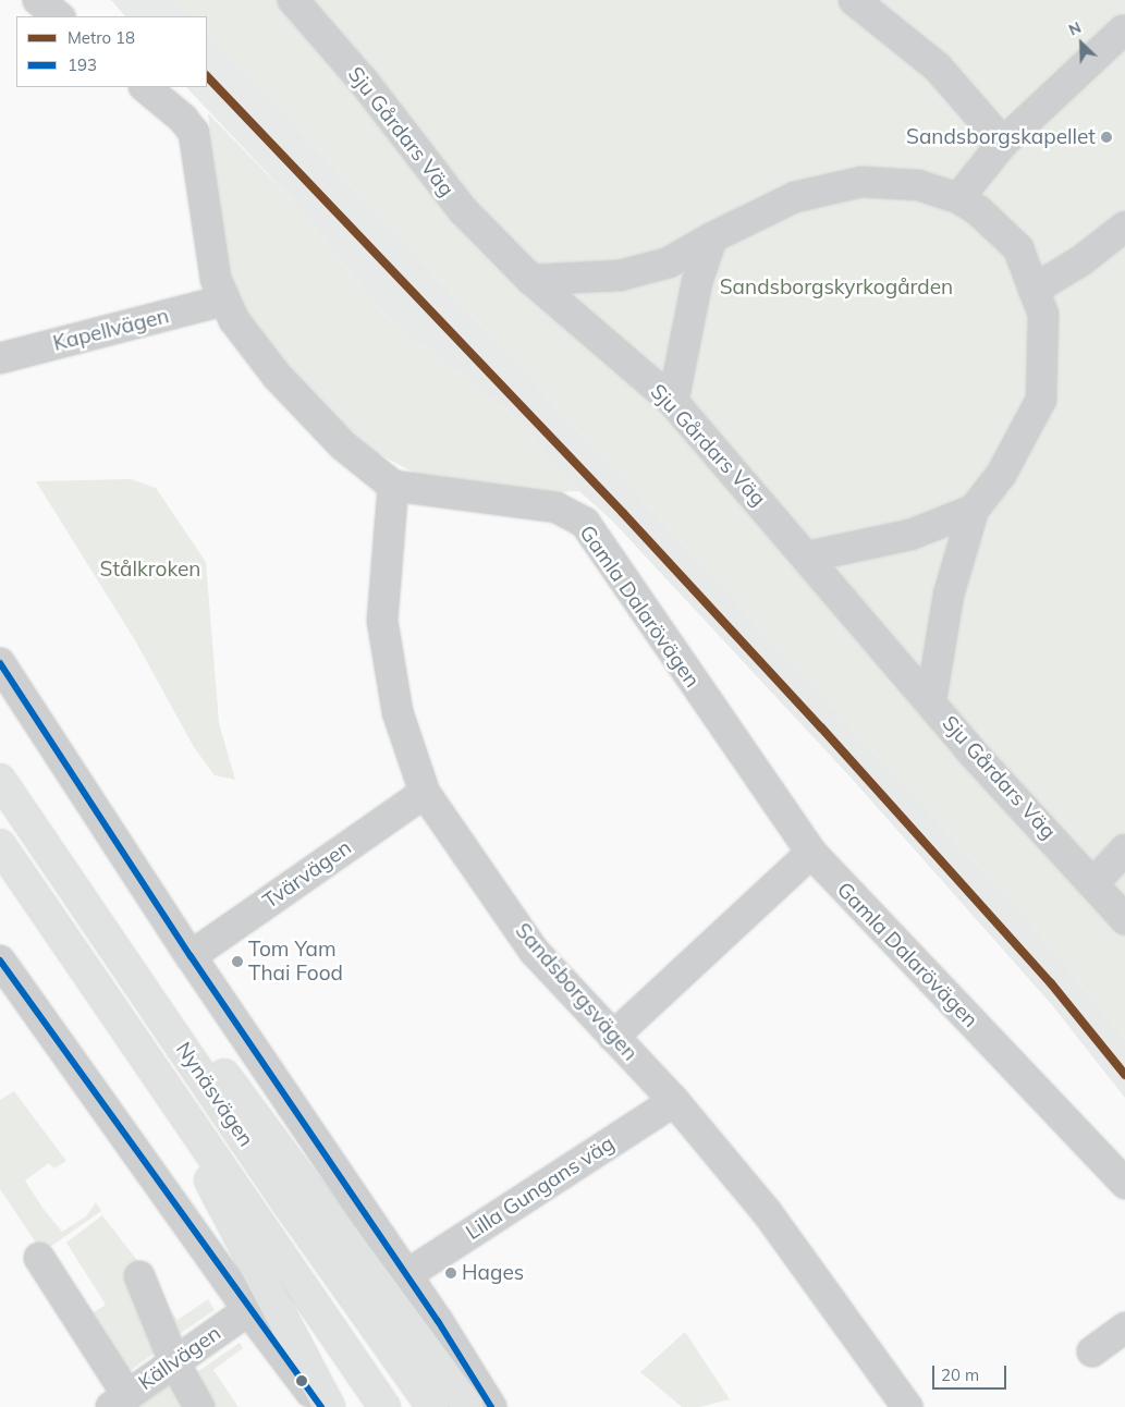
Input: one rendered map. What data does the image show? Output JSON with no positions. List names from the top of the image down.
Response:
{
  "streets": {
    "highway": ["Nynäsvägen"],
    "street": [
      "Sju Gårdars Väg",
      "Kapellvägen",
      "Gamla Dalarövägen",
      "Tvärvägen",
      "Sandsborgsvägen",
      "Lilla Gungans väg",
      "Källvägen"
    ]
  },
  "crossings": [
    ["Gamla Dalarövägen", "Sandsborgsvägen"],
    ["Tvärvägen", "Sandsborgsvägen"],
    ["Sandsborgsvägen", "Lilla Gungans väg"]
  ],
  "parks": ["Sandsborgskyrkogården", "Stålkroken"],
  "places": ["Sandsborgskapellet", "Tom Yam Thai Food", "Hages"],
  "lines": ["metro line 18", "transit line 193"],
  "legend": ["Metro 18", "193"],
  "scale_bar": "20 m",
  "north": "top left"
}
